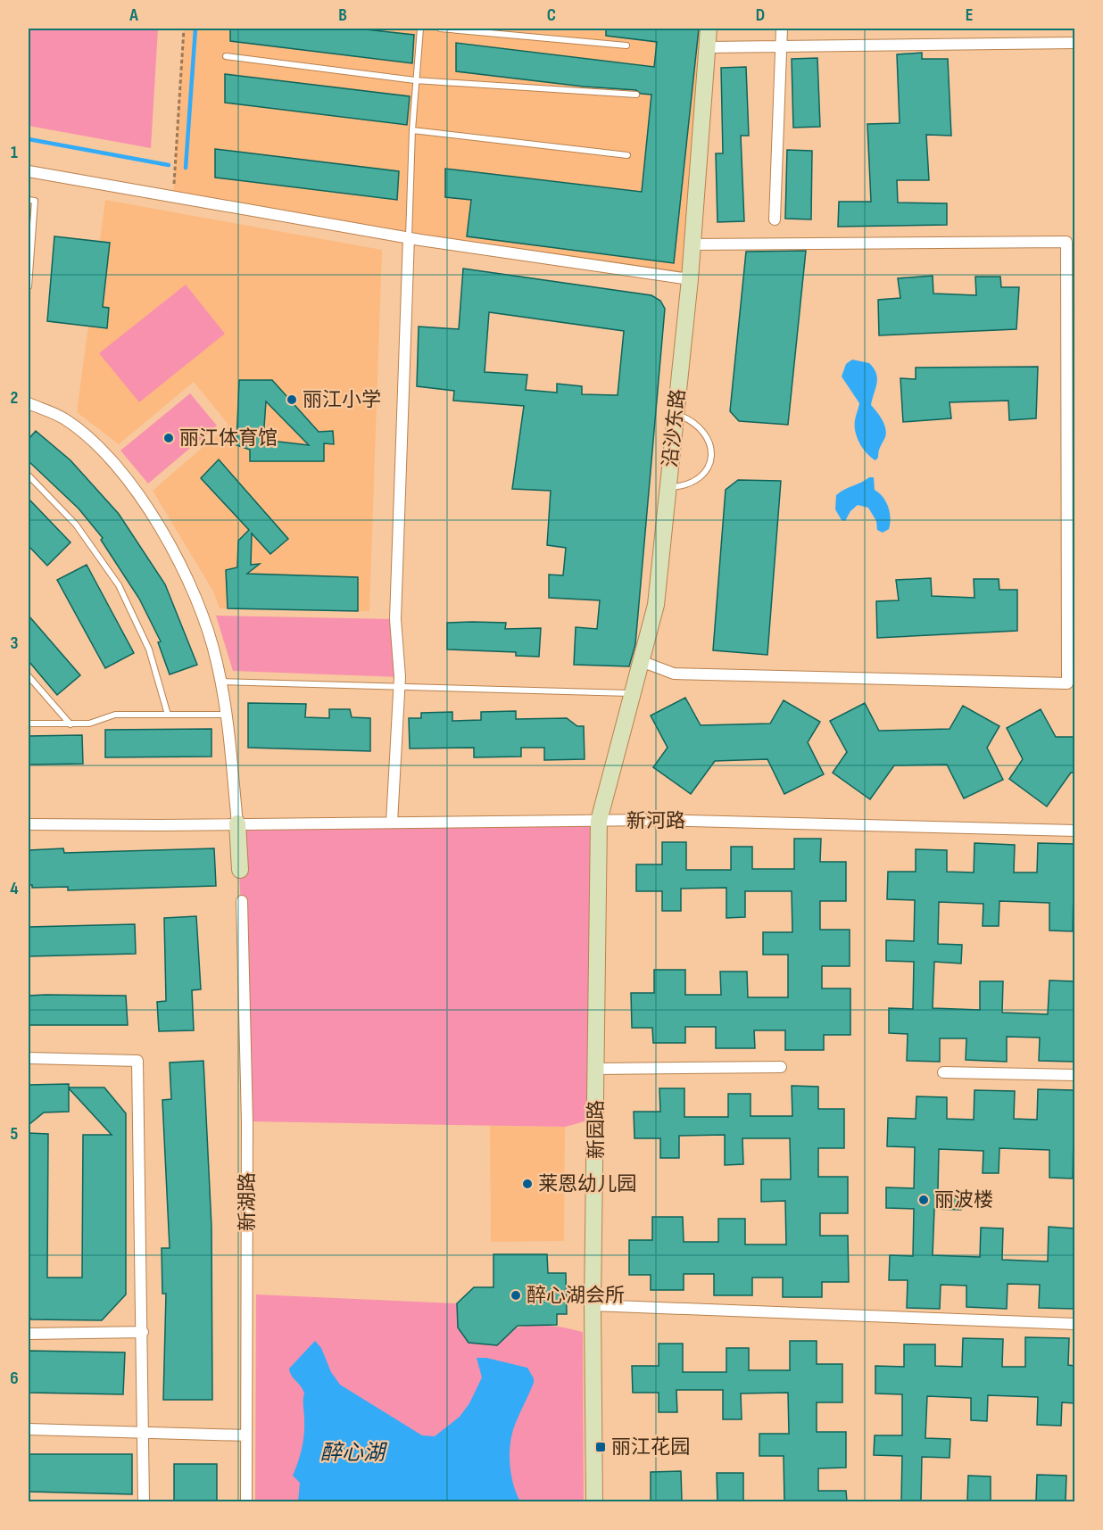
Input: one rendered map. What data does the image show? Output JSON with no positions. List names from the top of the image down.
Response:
{
  "streets": {
    "street": [
      "沿沙东路",
      "新河路",
      "新园路",
      "新湖路"
    ]
  },
  "crossings": [
    ["沿沙东路", "新河路"],
    ["沿沙东路", "新园路"],
    ["新河路", "新园路"]
  ],
  "water": ["醉心湖"],
  "places": {
    "other": [
      "丽江小学",
      "丽江体育馆",
      "莱恩幼儿园",
      "丽波楼",
      "醉心湖会所"
    ],
    "transit": ["丽江花园"]
  },
  "grid": {
    "columns": [
      "A",
      "B",
      "C",
      "D",
      "E"
    ],
    "rows": [
      "1",
      "2",
      "3",
      "4",
      "5",
      "6"
    ]
  }
}
